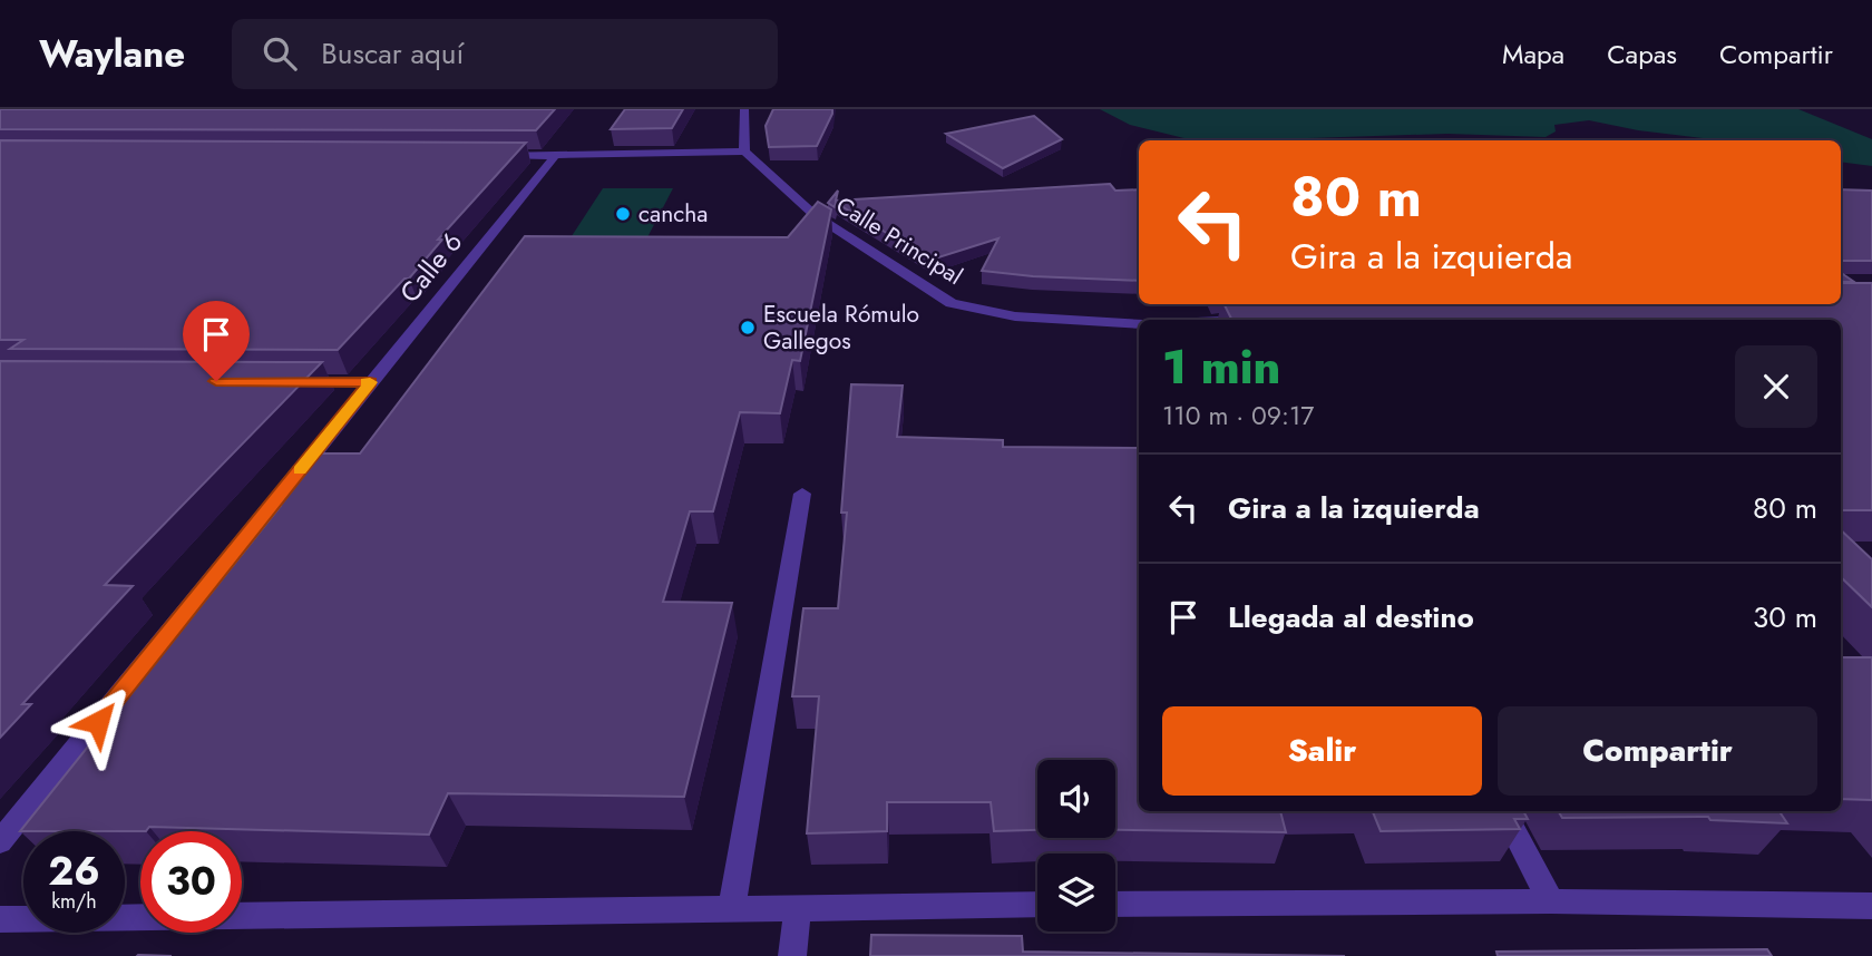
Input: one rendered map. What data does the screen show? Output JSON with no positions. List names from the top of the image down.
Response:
{
  "streets": {
    "street": ["Calle Principal", "Calle 6"]
  },
  "places": ["cancha", "Escuela Rómulo Gallegos"],
  "page": {
    "header": "Waylane",
    "search": "Buscar aquí",
    "nav": ["Mapa", "Capas", "Compartir"],
    "turn": ["80 m", "Gira a la izquierda"],
    "heading": ["1 min", "110 m · 09:17"],
    "list": [
      {
        "name": "Gira a la izquierda",
        "value": "80 m"
      },
      {
        "name": "Llegada al destino",
        "value": "30 m"
      }
    ],
    "buttons": ["Salir", "Compartir"],
    "speed": "26 km/h",
    "limit": "30"
  }
}
